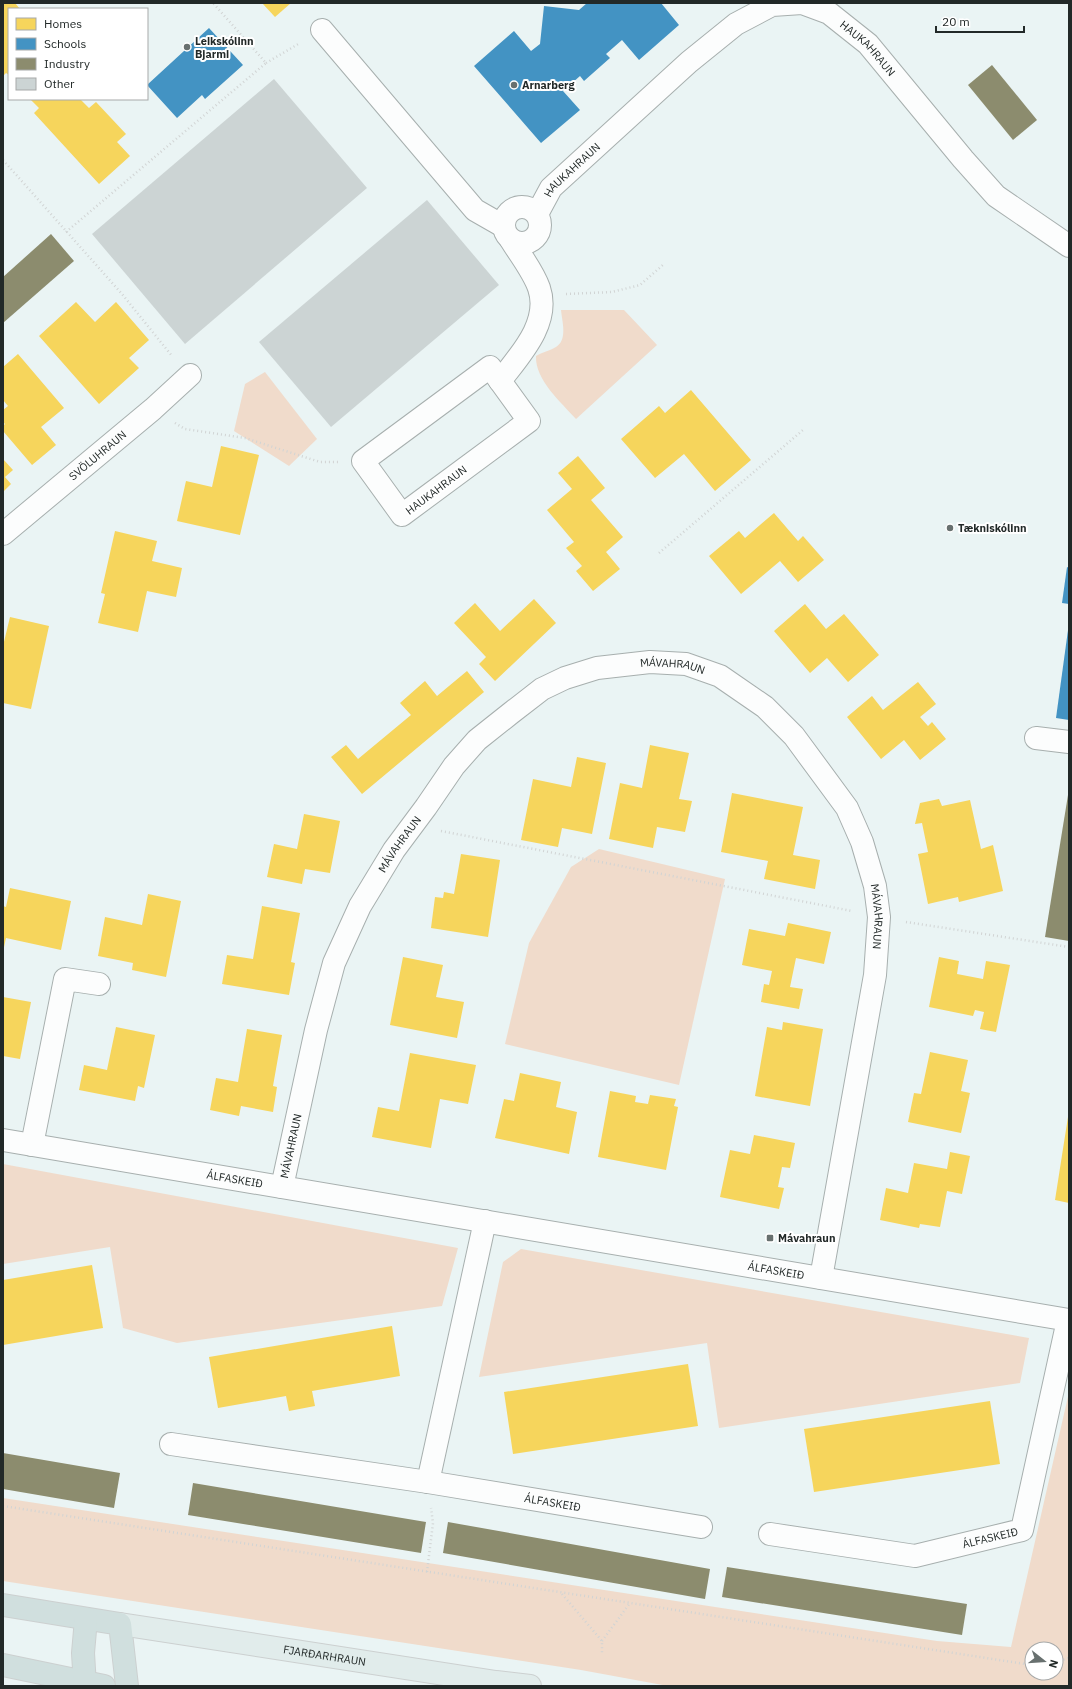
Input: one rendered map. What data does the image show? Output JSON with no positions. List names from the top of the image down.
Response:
{
  "streets": {
    "main road": ["FJARÐARHRAUN"],
    "street": [
      "HAUKAHRAUN",
      "SVÖLUHRAUN",
      "MÁVAHRAUN",
      "ÁLFASKEIÐ"
    ]
  },
  "crossings": [
    ["MÁVAHRAUN", "ÁLFASKEIÐ"]
  ],
  "places": {
    "other": ["Leikskólinn Bjarmi", "Arnarberg", "Tækniskólinn"],
    "transit": ["Mávahraun"]
  },
  "legend": [
    "Homes",
    "Schools",
    "Industry",
    "Other"
  ],
  "scale_bar": "20 m",
  "north": "right"
}
